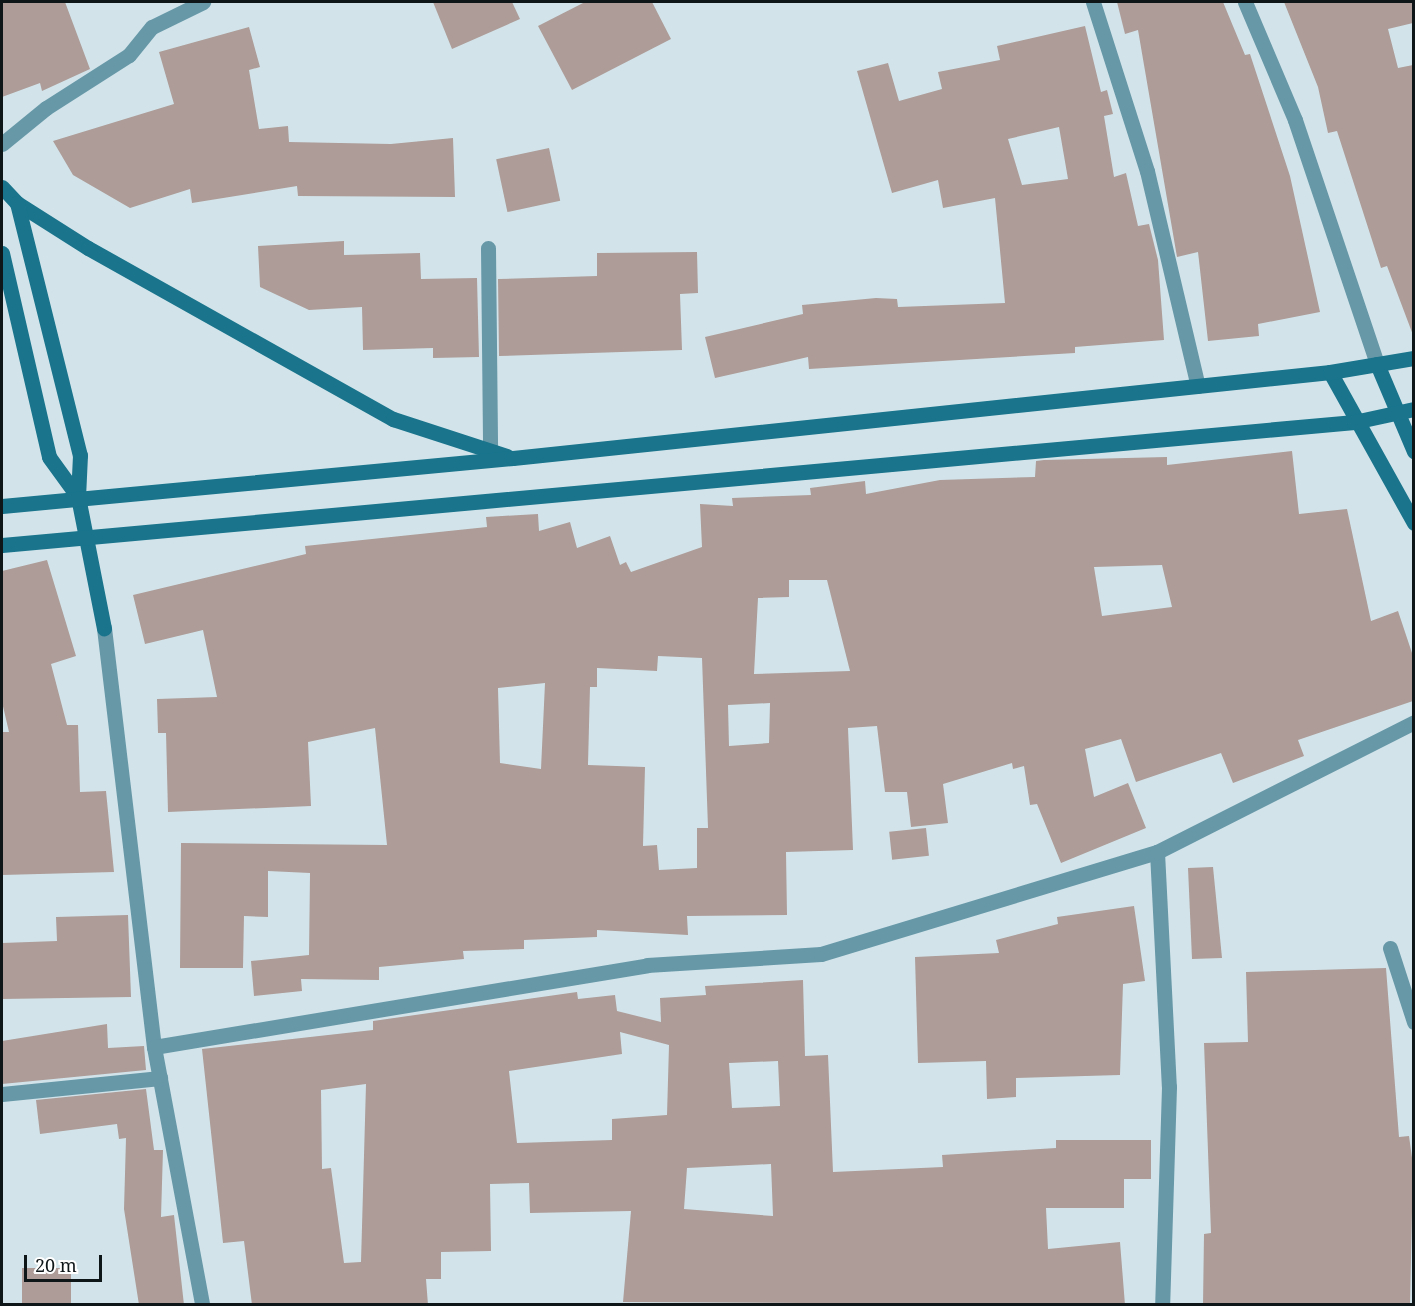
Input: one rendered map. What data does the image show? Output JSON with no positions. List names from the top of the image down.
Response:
{
  "scale_bar": "20 m"
}
